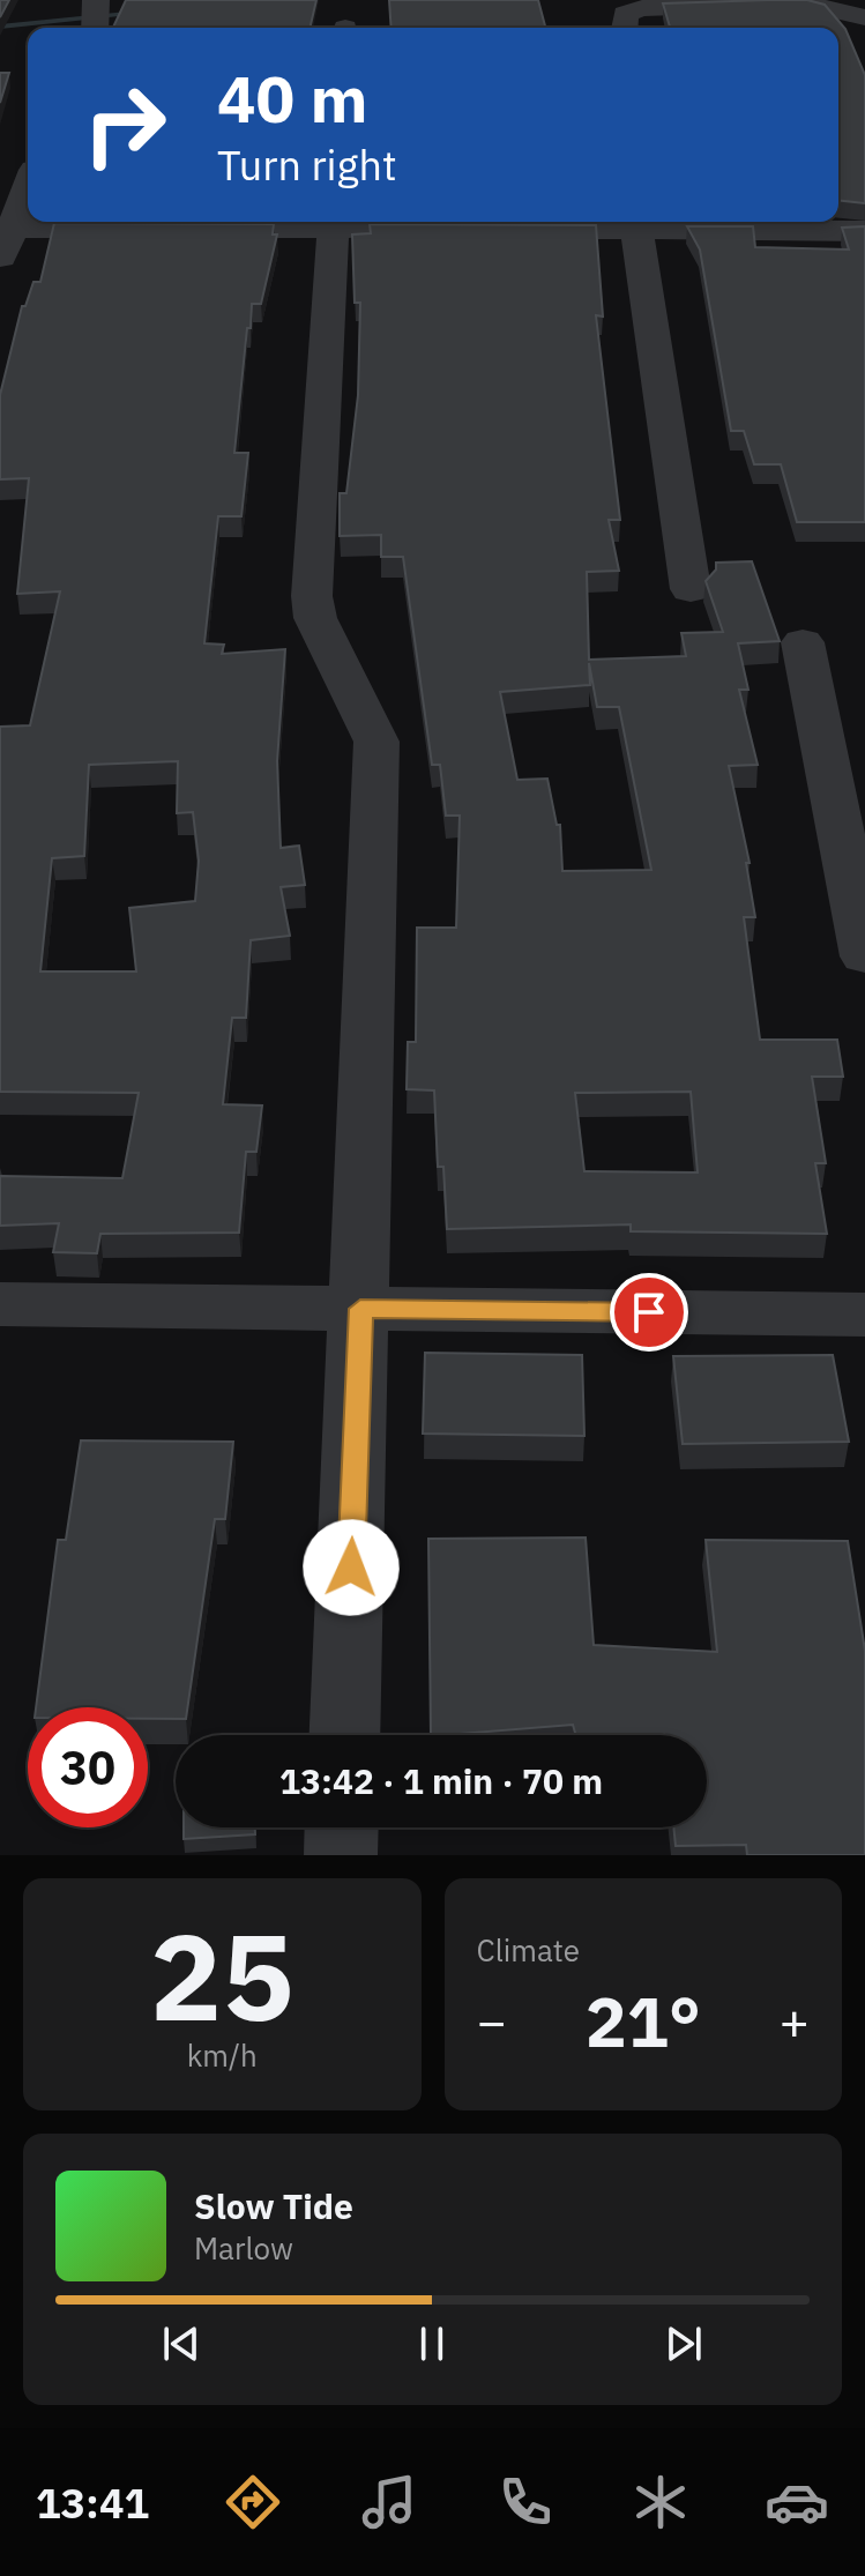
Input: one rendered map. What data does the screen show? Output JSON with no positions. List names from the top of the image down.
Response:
{
  "page": {
    "turn": ["40 m", "Turn right"],
    "limit": "30",
    "trip": "13:42 · 1 min · 70 m",
    "tile": [
      ["25", "km/h"],
      "Climate"
    ],
    "heat": ["−", "21°", "+"],
    "song": ["Slow Tide", "Marlow"],
    "tabs": "13:41"
  }
}
